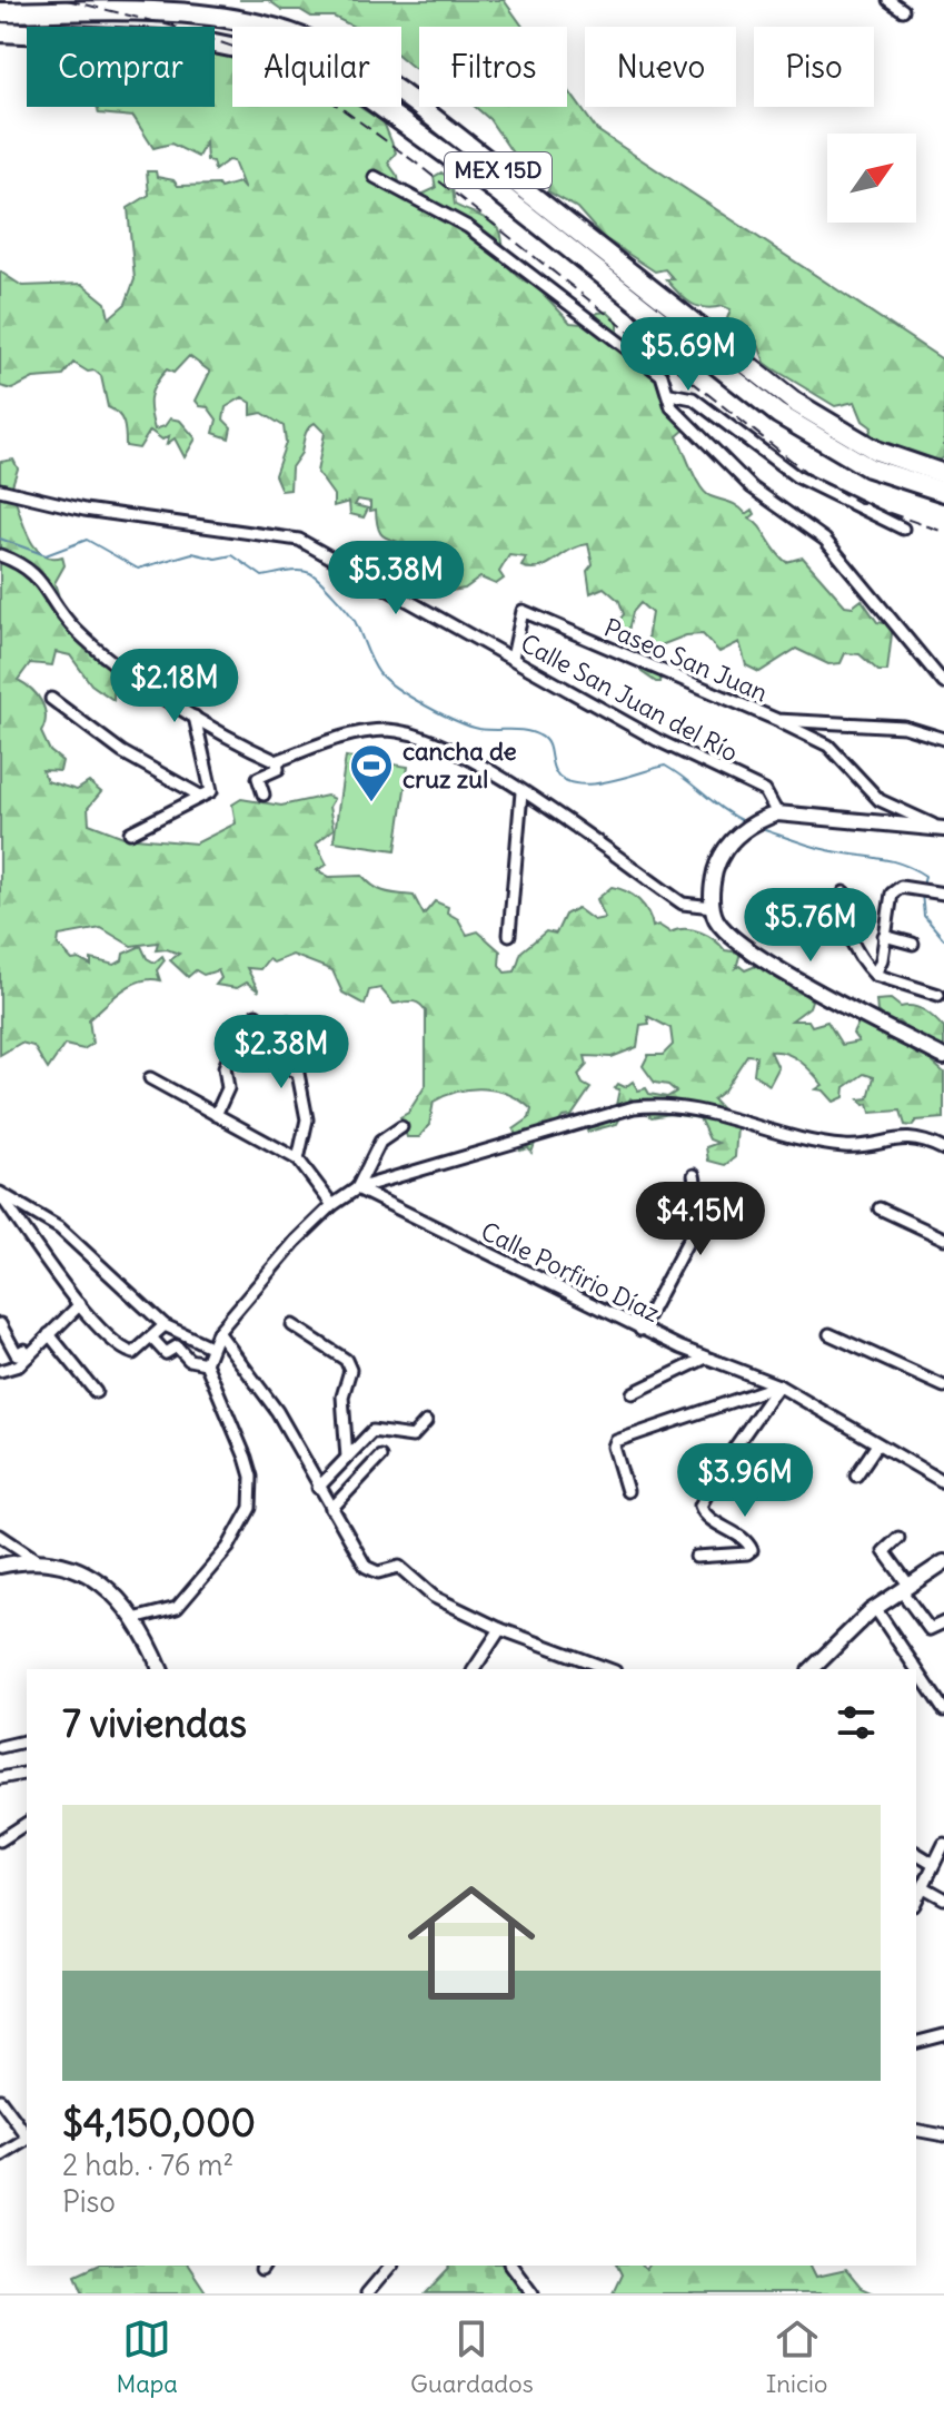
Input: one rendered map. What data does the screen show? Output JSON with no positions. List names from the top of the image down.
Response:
{
  "streets": {
    "highway": ["MEX 15D"],
    "street": ["Paseo San Juan", "Calle San Juan del Río", "Calle Porfirio Díaz"]
  },
  "crossings": [
    ["Paseo San Juan", "Calle San Juan del Río"]
  ],
  "places": {
    "sports": ["cancha de cruz zul"]
  },
  "north": "top right",
  "page": {
    "chip": [
      "Comprar",
      "Alquilar",
      "Filtros",
      "Nuevo",
      "Piso"
    ],
    "price": [
      "$5.69M",
      "$5.38M",
      "$2.18M",
      "$5.76M",
      "$2.38M",
      "$4.15M",
      "$3.96M"
    ],
    "heading": "7 viviendas",
    "list": [
      {
        "name": "$4,150,000",
        "note": "2 hab. · 76 m² · Piso"
      }
    ],
    "tabs": ["Mapa", "Guardados", "Inicio"]
  }
}
